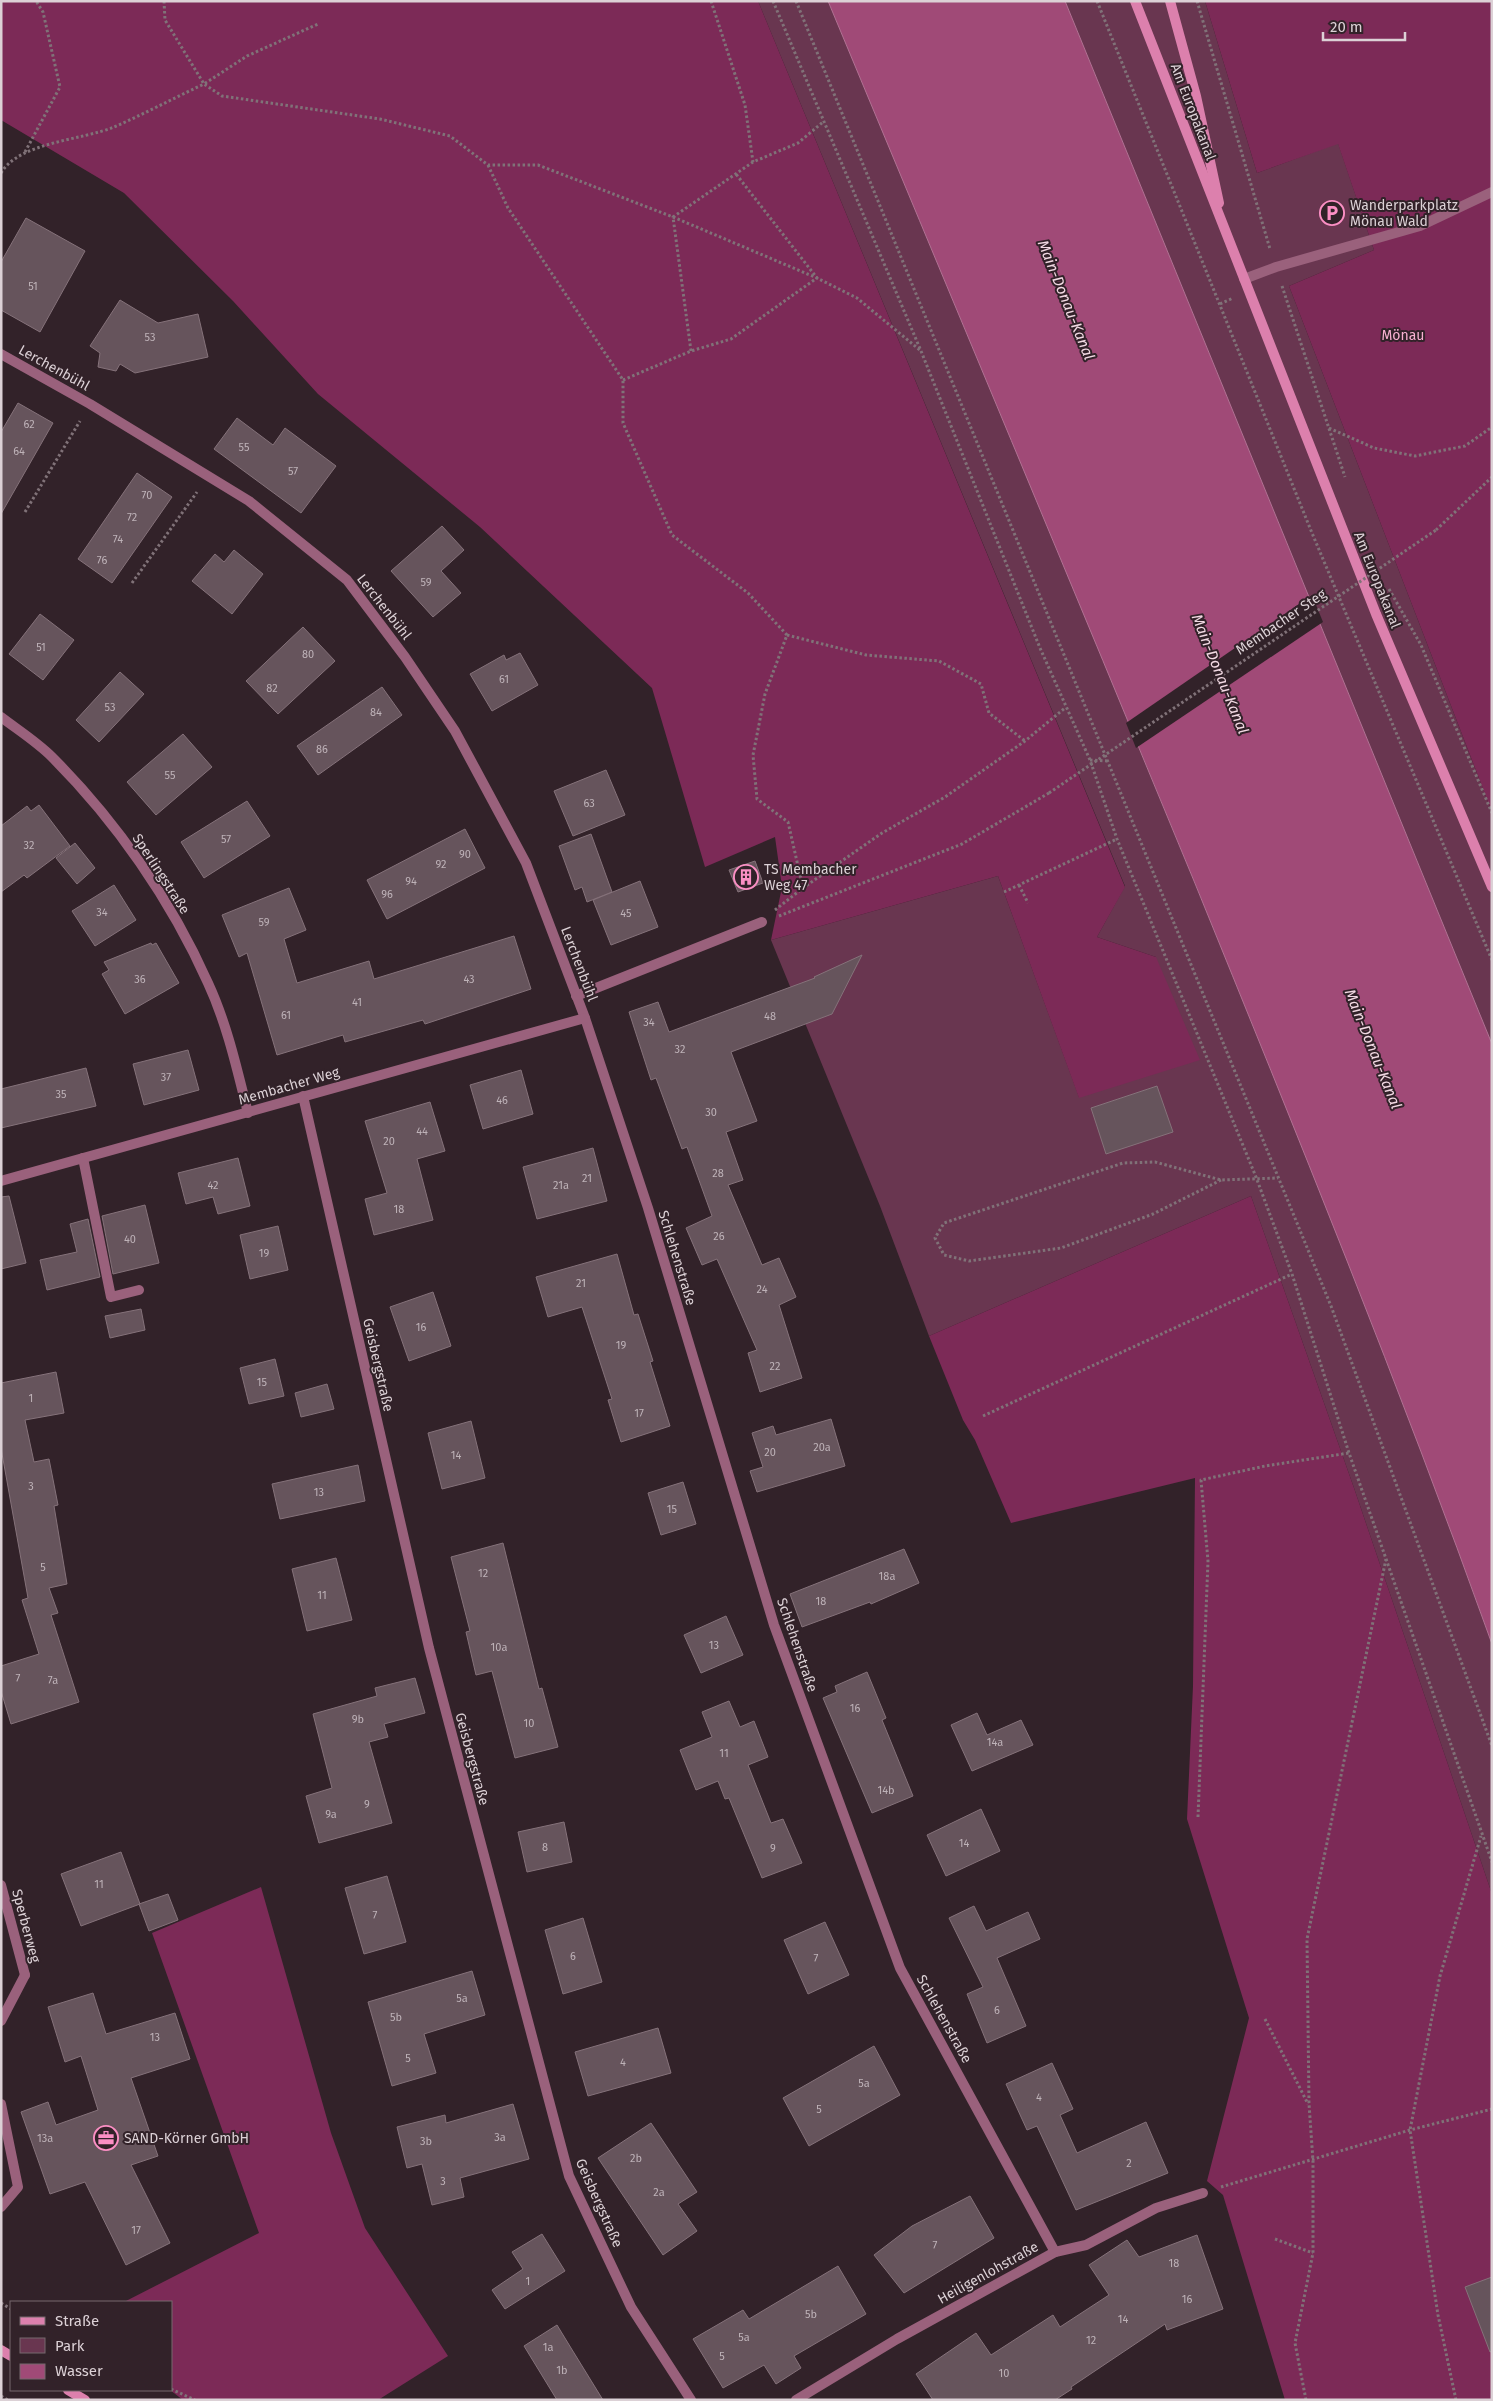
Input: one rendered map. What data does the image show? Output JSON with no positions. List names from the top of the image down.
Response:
{
  "streets": {
    "main road": ["Am Europakanal"],
    "street": [
      "Lerchenbühl",
      "Sperlingstraße",
      "Membacher Weg",
      "Schlehenstraße",
      "Geisbergstraße",
      "Sperberweg",
      "Heiligenlohstraße"
    ],
    "path": ["Membacher Steg"]
  },
  "crossings": [
    ["Lerchenbühl", "Membacher Weg"],
    ["Lerchenbühl", "Schlehenstraße"],
    ["Sperlingstraße", "Membacher Weg"],
    ["Membacher Weg", "Schlehenstraße"],
    ["Membacher Weg", "Geisbergstraße"],
    ["Schlehenstraße", "Heiligenlohstraße"]
  ],
  "water": ["Main-Donau-Kanal"],
  "parks": ["Mönau"],
  "places": {
    "parking": ["Wanderparkplatz Mönau Wald"],
    "building": ["TS Membacher Weg 47"],
    "office": ["SAND-Körner GmbH"]
  },
  "house_numbers": [
    "51",
    "53",
    "62",
    "55",
    "64",
    "57",
    "70",
    "72",
    "74",
    "76",
    "59",
    "51",
    "80",
    "61",
    "82",
    "53",
    "84",
    "86",
    "55",
    "63",
    "57",
    "32",
    "90",
    "92",
    "94",
    "96",
    "34",
    "45",
    "59",
    "36",
    "43",
    "41",
    "61",
    "48",
    "34",
    "32",
    "37",
    "35",
    "46",
    "30",
    "44",
    "20",
    "28",
    "21",
    "42",
    "21a",
    "18",
    "26",
    "40",
    "19",
    "21",
    "24",
    "16",
    "19",
    "22",
    "15",
    "1",
    "17",
    "20a",
    "20",
    "14",
    "3",
    "13",
    "15",
    "5",
    "12",
    "18a",
    "11",
    "18",
    "13",
    "10a",
    "7",
    "7a",
    "16",
    "9b",
    "10",
    "14a",
    "11",
    "14b",
    "9",
    "9a",
    "14",
    "8",
    "9",
    "11",
    "7",
    "6",
    "7",
    "5a",
    "6",
    "5b",
    "13",
    "5",
    "4",
    "5a",
    "4",
    "5",
    "3a",
    "13a",
    "3b",
    "2b",
    "2",
    "3",
    "2a",
    "17",
    "7",
    "18",
    "1",
    "16",
    "5b",
    "14",
    "5a",
    "12",
    "1a",
    "5",
    "1b",
    "10"
  ],
  "legend": ["Straße", "Park", "Wasser"],
  "scale_bar": "20 m"
}
